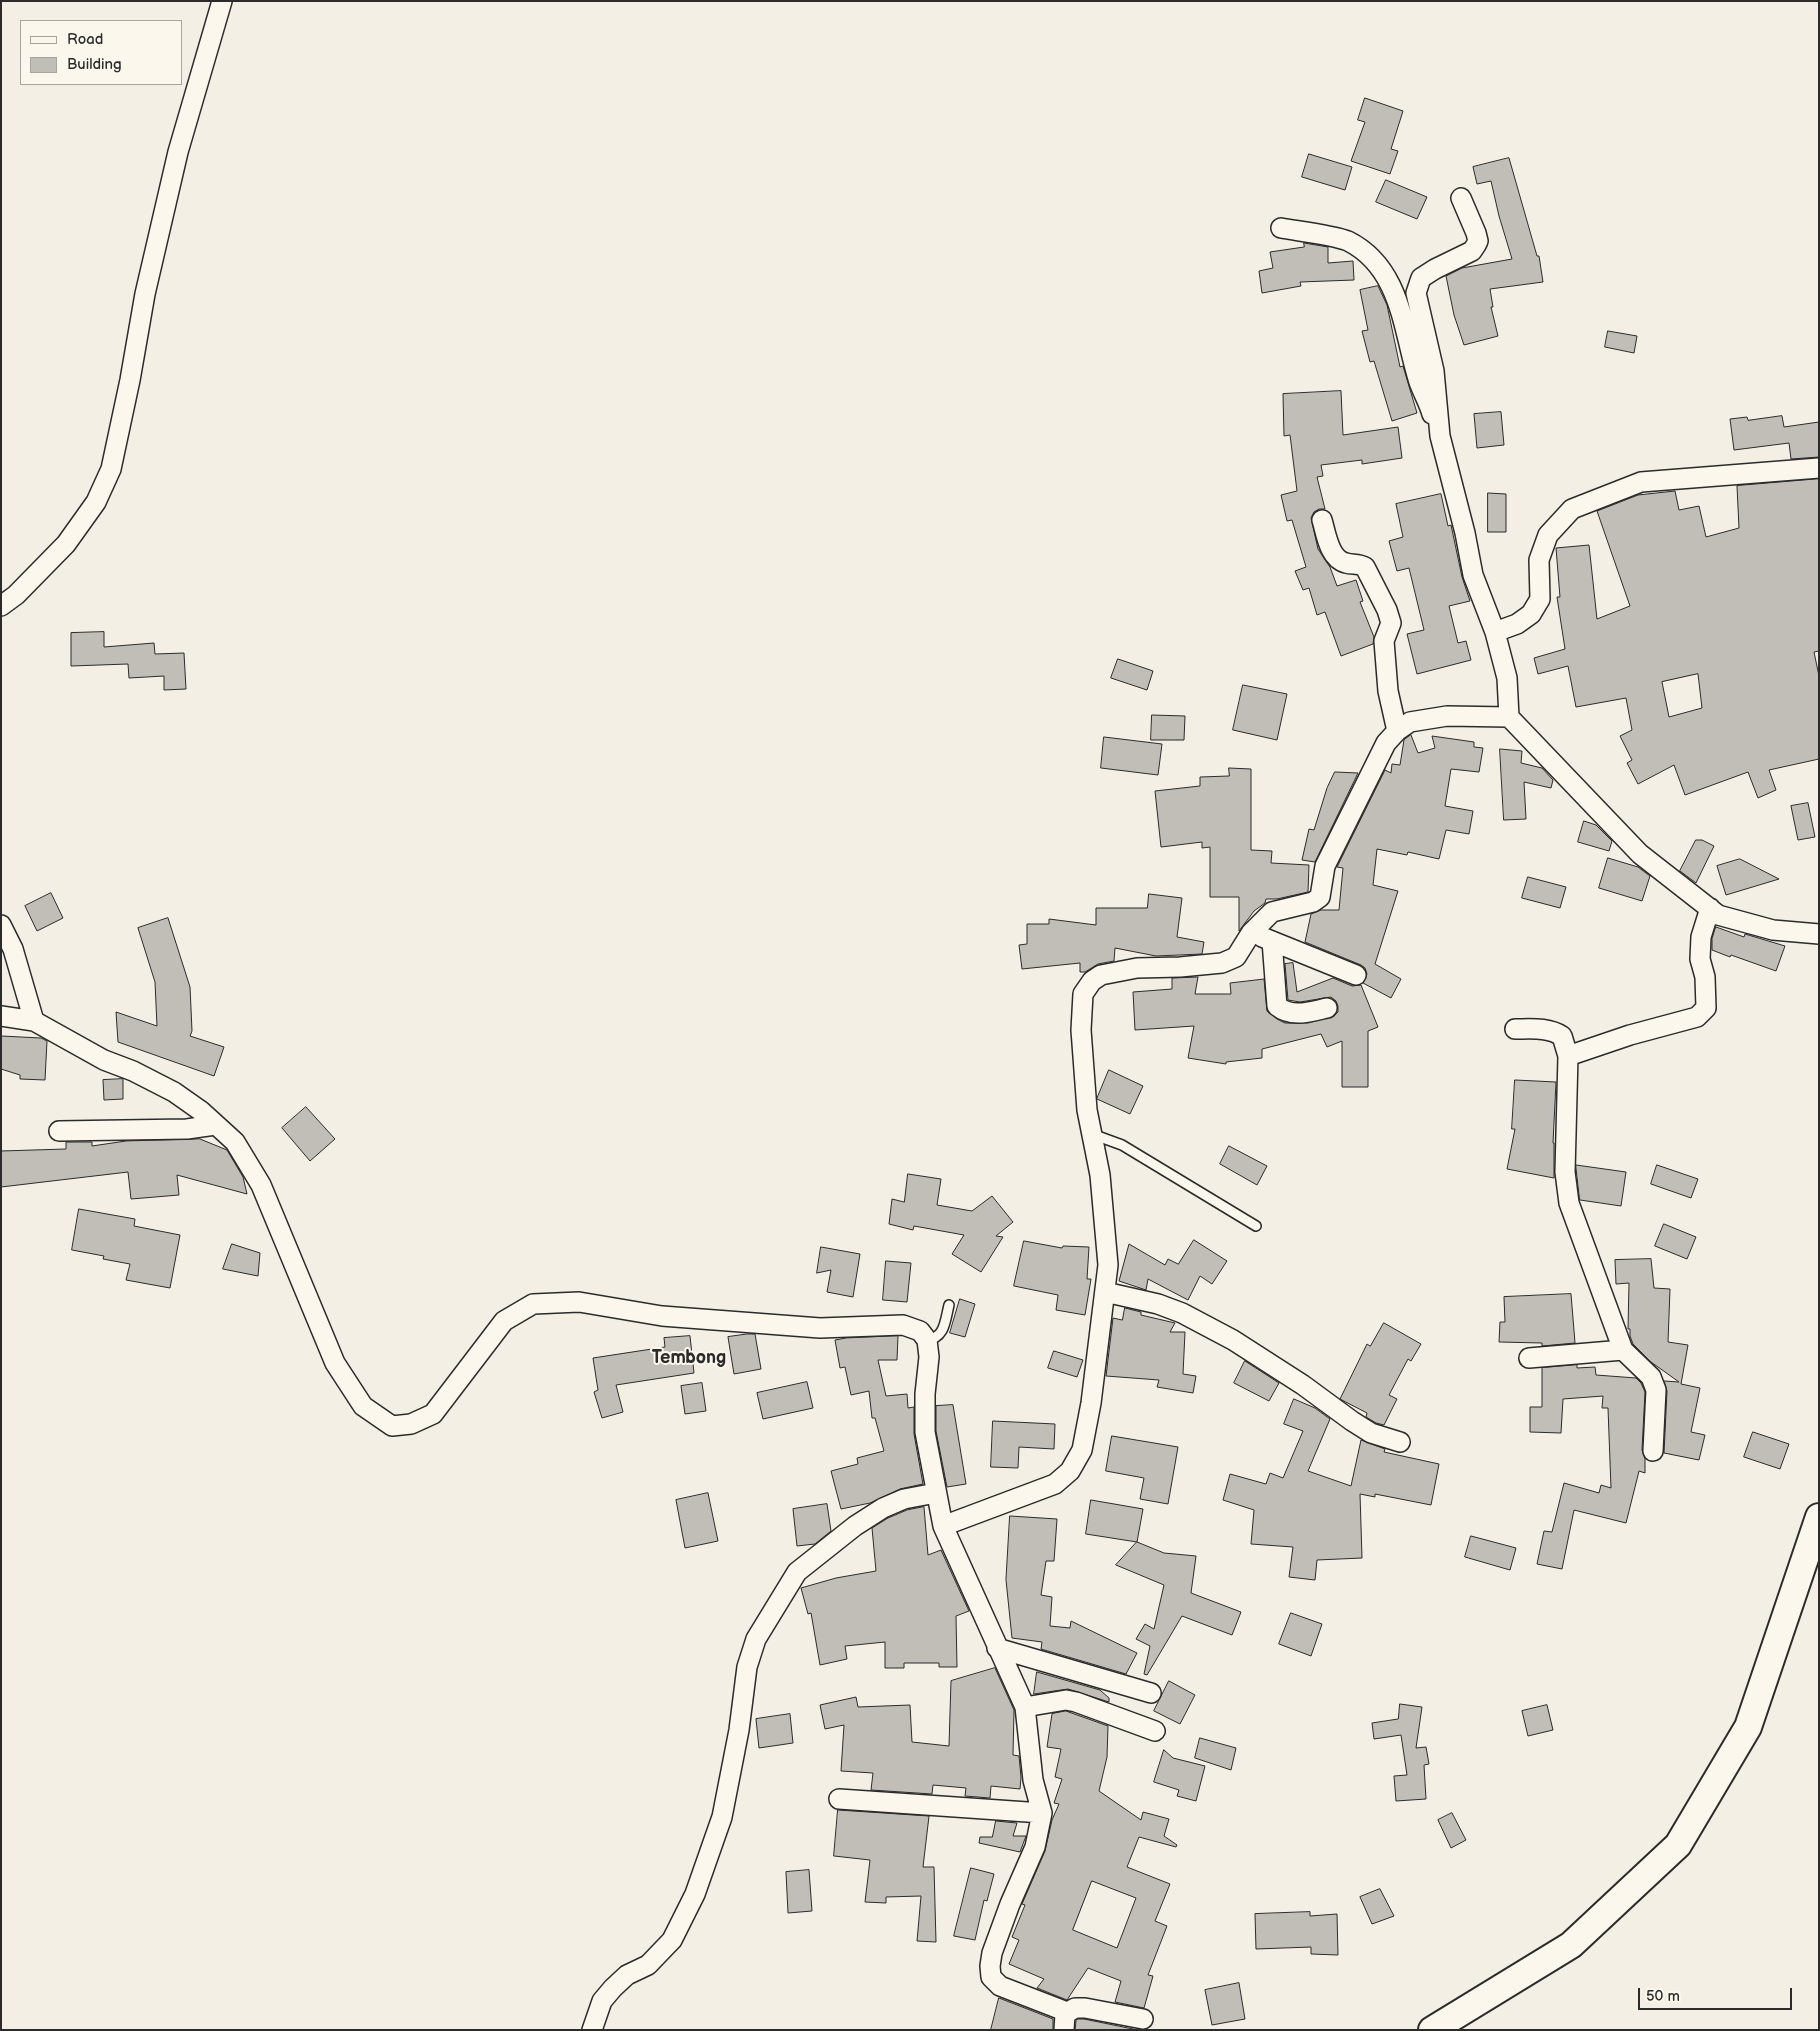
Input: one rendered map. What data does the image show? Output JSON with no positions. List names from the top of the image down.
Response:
{
  "districts": ["Tembong"],
  "legend": ["Road", "Building"],
  "scale_bar": "50 m"
}
